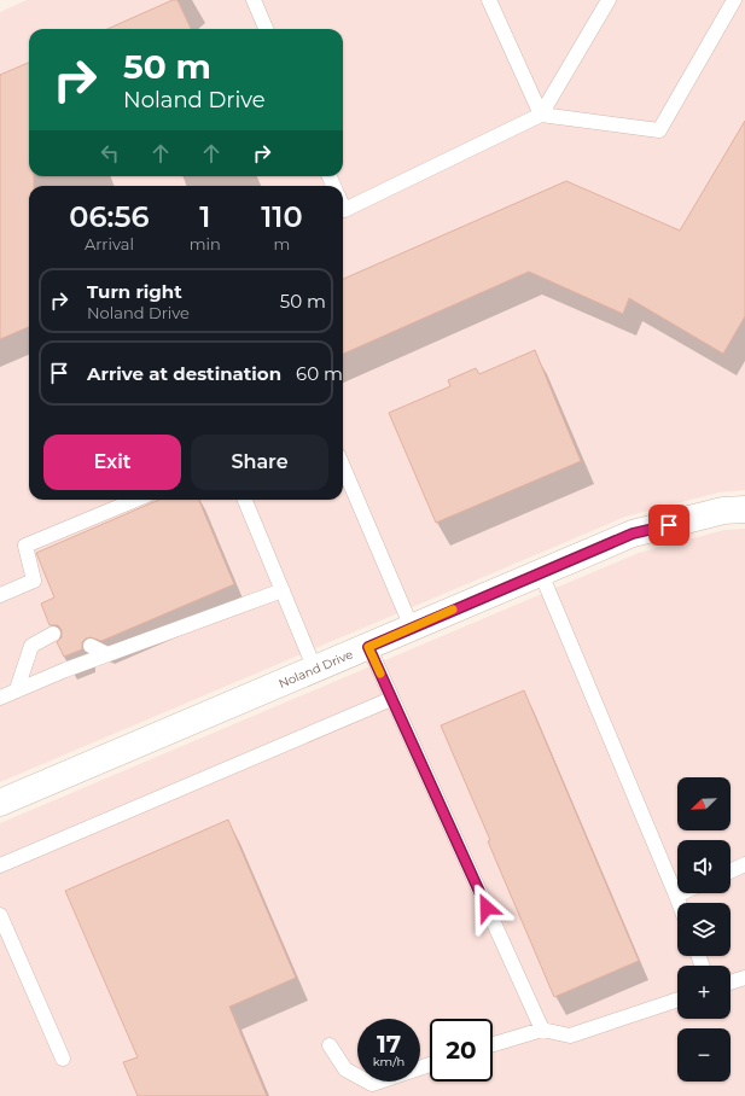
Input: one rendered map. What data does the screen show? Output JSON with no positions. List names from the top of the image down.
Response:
{
  "streets": {
    "street": ["Noland Drive"]
  },
  "north": "bottom left",
  "page": {
    "turn": ["50 m", "Noland Drive"],
    "eta": [
      "06:56",
      "Arrival",
      "1",
      "min",
      "110",
      "m"
    ],
    "list": [
      {
        "name": "Turn right",
        "note": "Noland Drive",
        "value": "50 m"
      },
      {
        "name": "Arrive at destination",
        "value": "60 m"
      }
    ],
    "buttons": ["Exit", "Share"],
    "map_buttons": ["+", "−"],
    "speed": "17 km/h",
    "limit": "20"
  }
}
